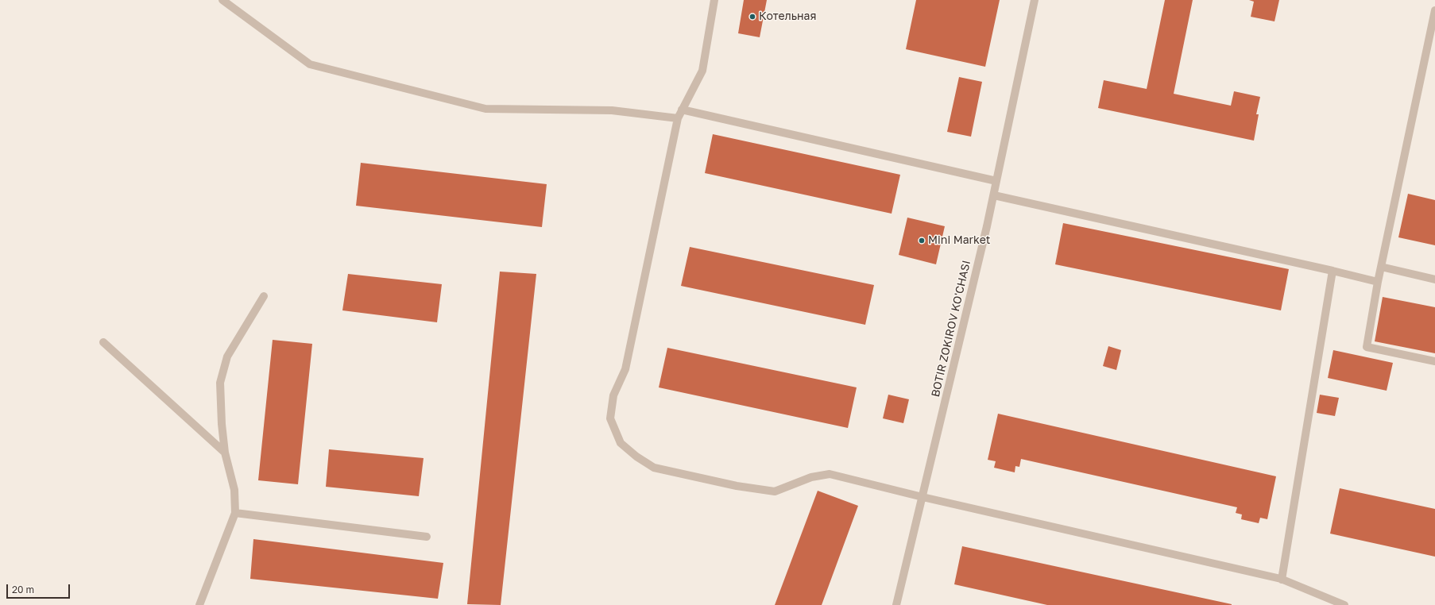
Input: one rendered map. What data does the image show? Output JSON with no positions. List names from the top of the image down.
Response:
{
  "streets": {
    "street": ["BOTIR ZOKIROV KO'CHASI"]
  },
  "places": ["Котельная", "Mini Market"],
  "scale_bar": "20 m"
}
